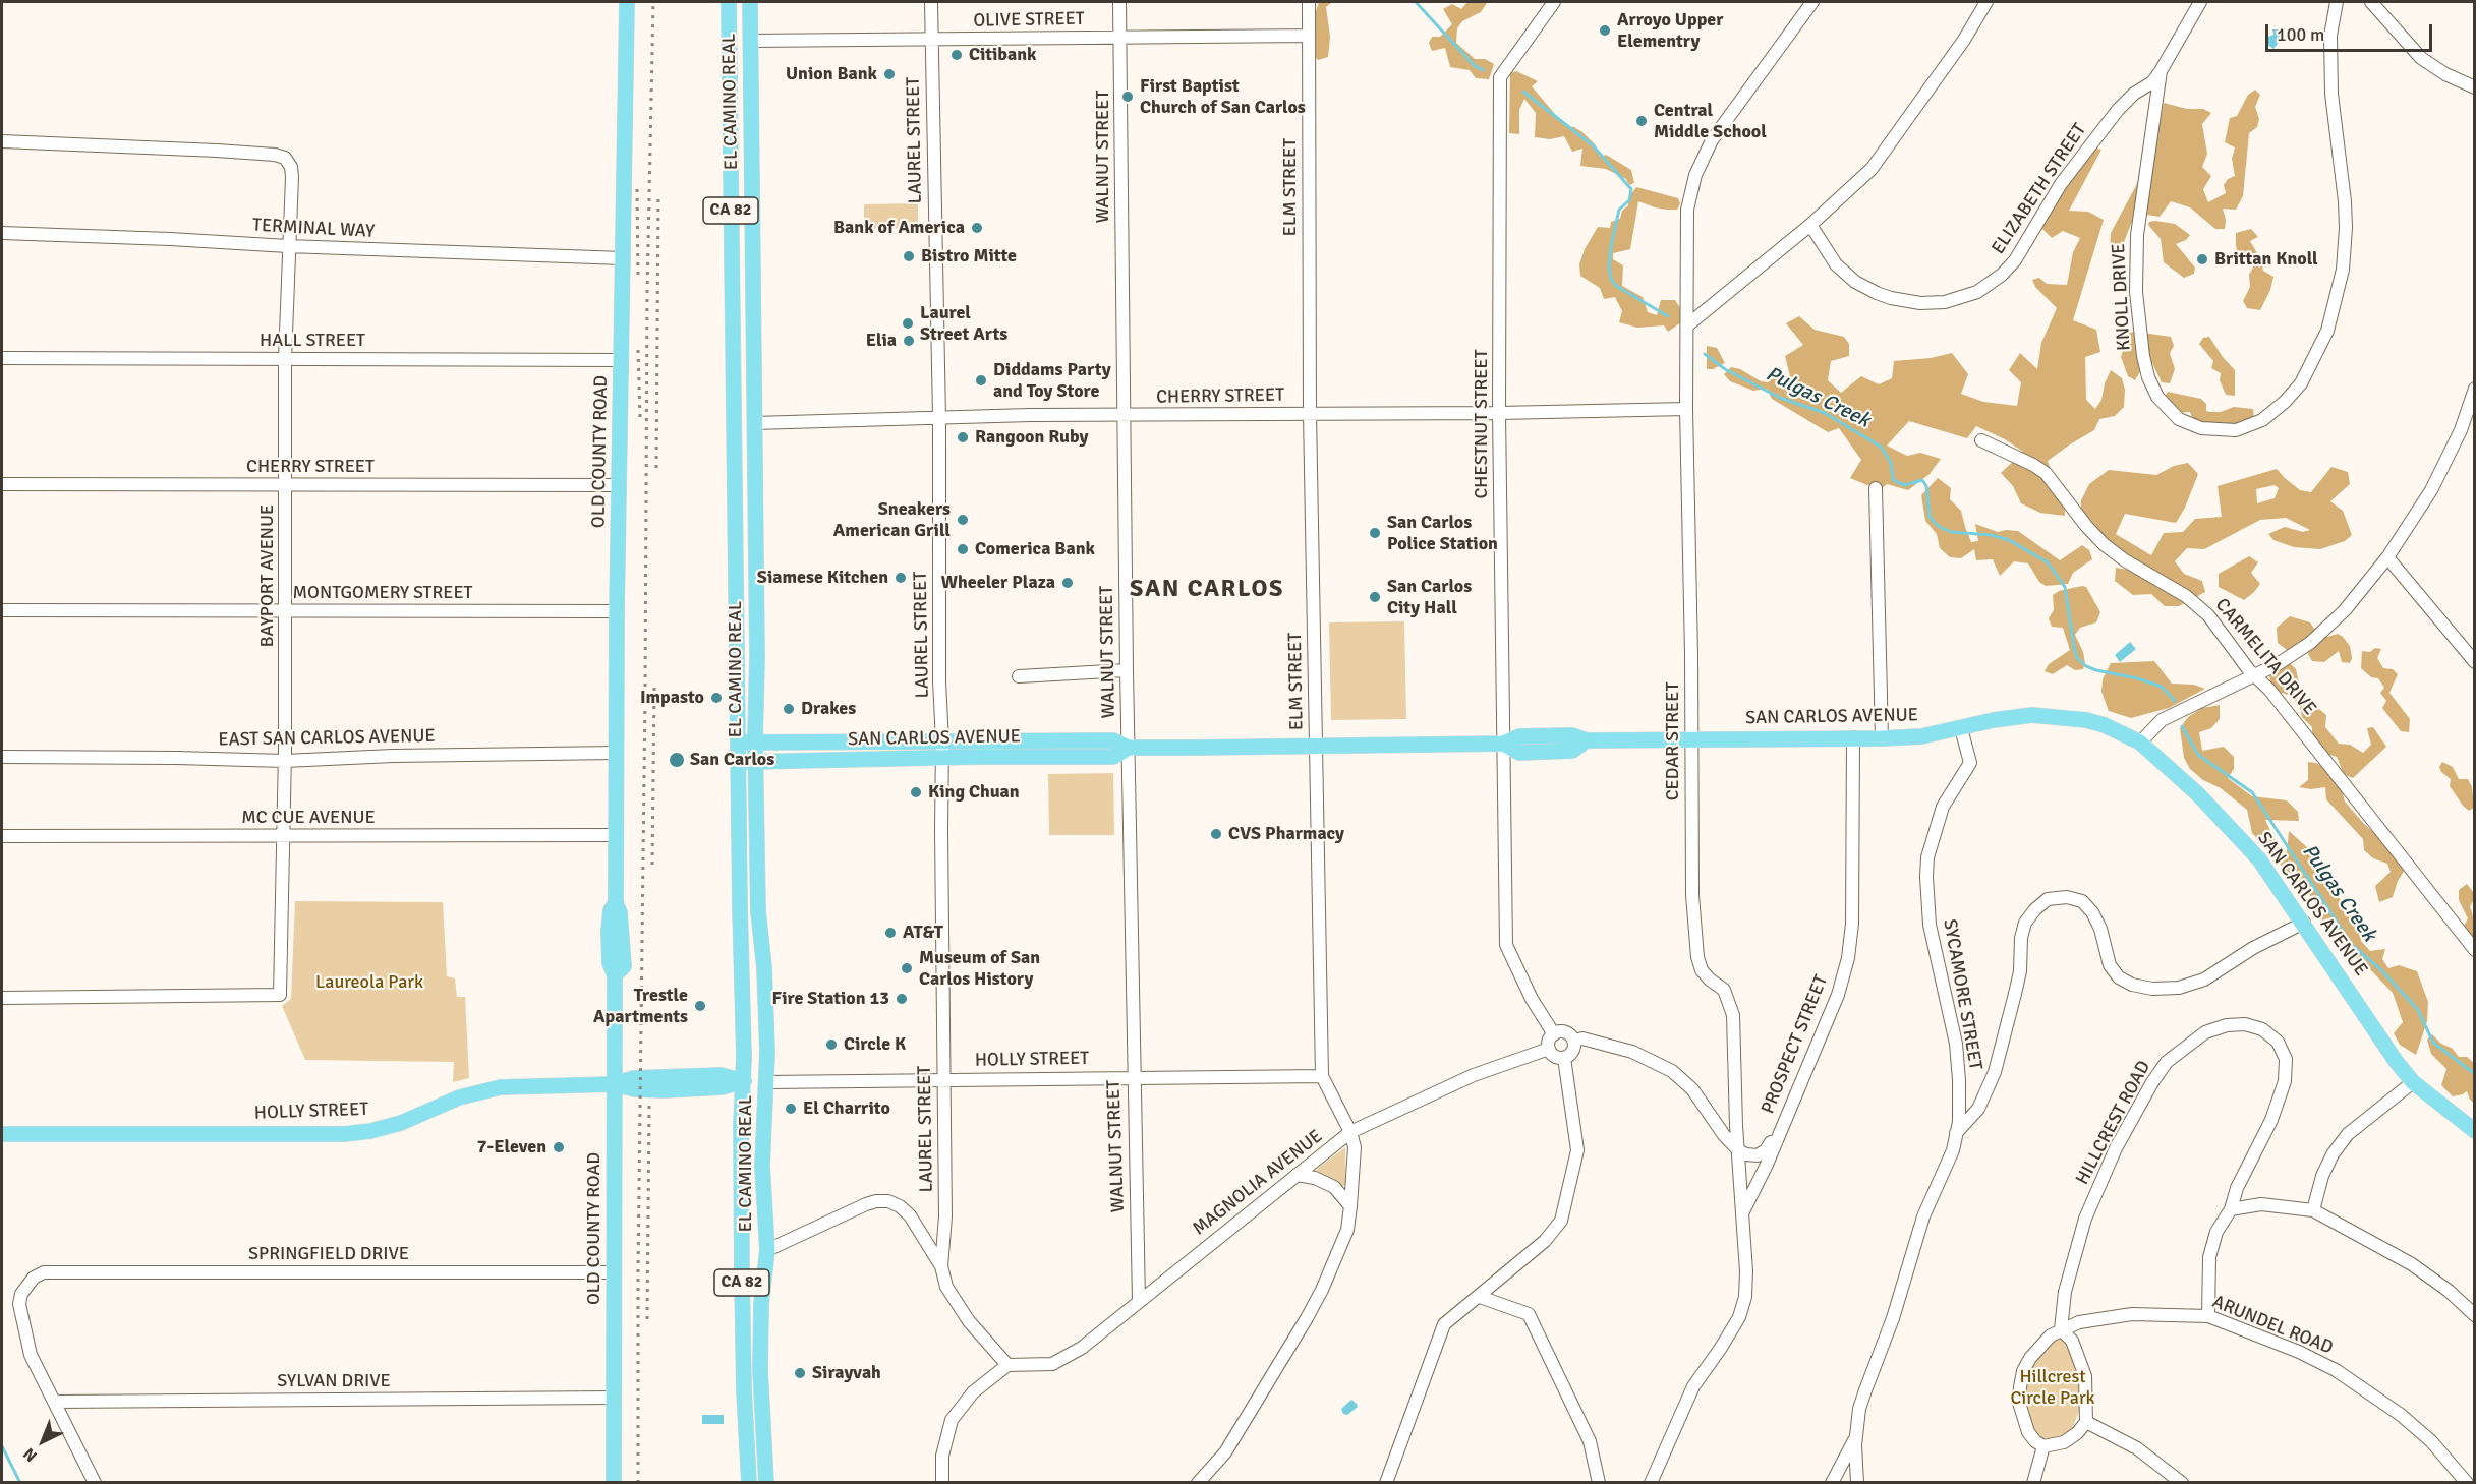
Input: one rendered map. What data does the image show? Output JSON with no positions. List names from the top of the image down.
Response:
{
  "streets": {
    "main road": [
      "EL CAMINO REAL",
      "CA 82",
      "OLD COUNTY ROAD",
      "SAN CARLOS AVENUE",
      "HOLLY STREET"
    ],
    "street": [
      "OLIVE STREET",
      "LAUREL STREET",
      "WALNUT STREET",
      "ELM STREET",
      "ELIZABETH STREET",
      "TERMINAL WAY",
      "KNOLL DRIVE",
      "HALL STREET",
      "CHERRY STREET",
      "CHESTNUT STREET",
      "BAYPORT AVENUE",
      "MONTGOMERY STREET",
      "CARMELITA DRIVE",
      "EAST SAN CARLOS AVENUE",
      "CEDAR STREET",
      "MC CUE AVENUE",
      "SYCAMORE STREET",
      "PROSPECT STREET",
      "HILLCREST ROAD",
      "MAGNOLIA AVENUE",
      "SPRINGFIELD DRIVE",
      "ARUNDEL ROAD",
      "SYLVAN DRIVE"
    ]
  },
  "crossings": [
    ["OLIVE STREET", "EL CAMINO REAL"],
    ["OLIVE STREET", "LAUREL STREET"],
    ["OLIVE STREET", "WALNUT STREET"],
    ["OLIVE STREET", "ELM STREET"],
    ["EL CAMINO REAL", "CHERRY STREET"],
    ["EL CAMINO REAL", "SAN CARLOS AVENUE"],
    ["EL CAMINO REAL", "HOLLY STREET"],
    ["LAUREL STREET", "CHERRY STREET"],
    ["LAUREL STREET", "SAN CARLOS AVENUE"],
    ["LAUREL STREET", "HOLLY STREET"],
    ["WALNUT STREET", "CHERRY STREET"],
    ["WALNUT STREET", "SAN CARLOS AVENUE"],
    ["WALNUT STREET", "HOLLY STREET"],
    ["WALNUT STREET", "MAGNOLIA AVENUE"],
    ["ELM STREET", "CHERRY STREET"],
    ["ELM STREET", "SAN CARLOS AVENUE"],
    ["ELM STREET", "HOLLY STREET"],
    ["ELM STREET", "MAGNOLIA AVENUE"],
    ["ELIZABETH STREET", "KNOLL DRIVE"],
    ["TERMINAL WAY", "OLD COUNTY ROAD"],
    ["TERMINAL WAY", "BAYPORT AVENUE"],
    ["HALL STREET", "OLD COUNTY ROAD"],
    ["HALL STREET", "BAYPORT AVENUE"],
    ["CHERRY STREET", "CHESTNUT STREET"],
    ["CHERRY STREET", "OLD COUNTY ROAD"],
    ["CHERRY STREET", "BAYPORT AVENUE"],
    ["CHERRY STREET", "CEDAR STREET"],
    ["CHESTNUT STREET", "SAN CARLOS AVENUE"],
    ["CHESTNUT STREET", "MAGNOLIA AVENUE"],
    ["OLD COUNTY ROAD", "MONTGOMERY STREET"],
    ["OLD COUNTY ROAD", "EAST SAN CARLOS AVENUE"],
    ["OLD COUNTY ROAD", "MC CUE AVENUE"],
    ["OLD COUNTY ROAD", "HOLLY STREET"],
    ["OLD COUNTY ROAD", "SPRINGFIELD DRIVE"],
    ["OLD COUNTY ROAD", "SYLVAN DRIVE"],
    ["BAYPORT AVENUE", "MONTGOMERY STREET"],
    ["BAYPORT AVENUE", "EAST SAN CARLOS AVENUE"],
    ["BAYPORT AVENUE", "MC CUE AVENUE"],
    ["SAN CARLOS AVENUE", "CEDAR STREET"],
    ["SAN CARLOS AVENUE", "SYCAMORE STREET"],
    ["SAN CARLOS AVENUE", "PROSPECT STREET"],
    ["CEDAR STREET", "PROSPECT STREET"],
    ["HILLCREST ROAD", "ARUNDEL ROAD"],
    ["SPRINGFIELD DRIVE", "SYLVAN DRIVE"]
  ],
  "districts": ["SAN CARLOS"],
  "water": ["Pulgas Creek"],
  "parks": ["Laureola Park", "Hillcrest Circle Park"],
  "places": [
    "Arroyo Upper Elementry",
    "Citibank",
    "Union Bank",
    "First Baptist Church of San Carlos",
    "Central Middle School",
    "Bank of America",
    "Bistro Mitte",
    "Brittan Knoll",
    "Laurel Street Arts",
    "Elia",
    "Diddams Party and Toy Store",
    "Rangoon Ruby",
    "Sneakers American Grill",
    "San Carlos Police Station",
    "Comerica Bank",
    "Siamese Kitchen",
    "Wheeler Plaza",
    "San Carlos City Hall",
    "Impasto",
    "Drakes",
    "San Carlos",
    "King Chuan",
    "CVS Pharmacy",
    "AT&T",
    "Museum of San Carlos History",
    "Fire Station 13",
    "Trestle Apartments",
    "Circle K",
    "El Charrito",
    "7-Eleven",
    "Sirayvah"
  ],
  "scale_bar": "100 m",
  "north": "bottom left"
}
